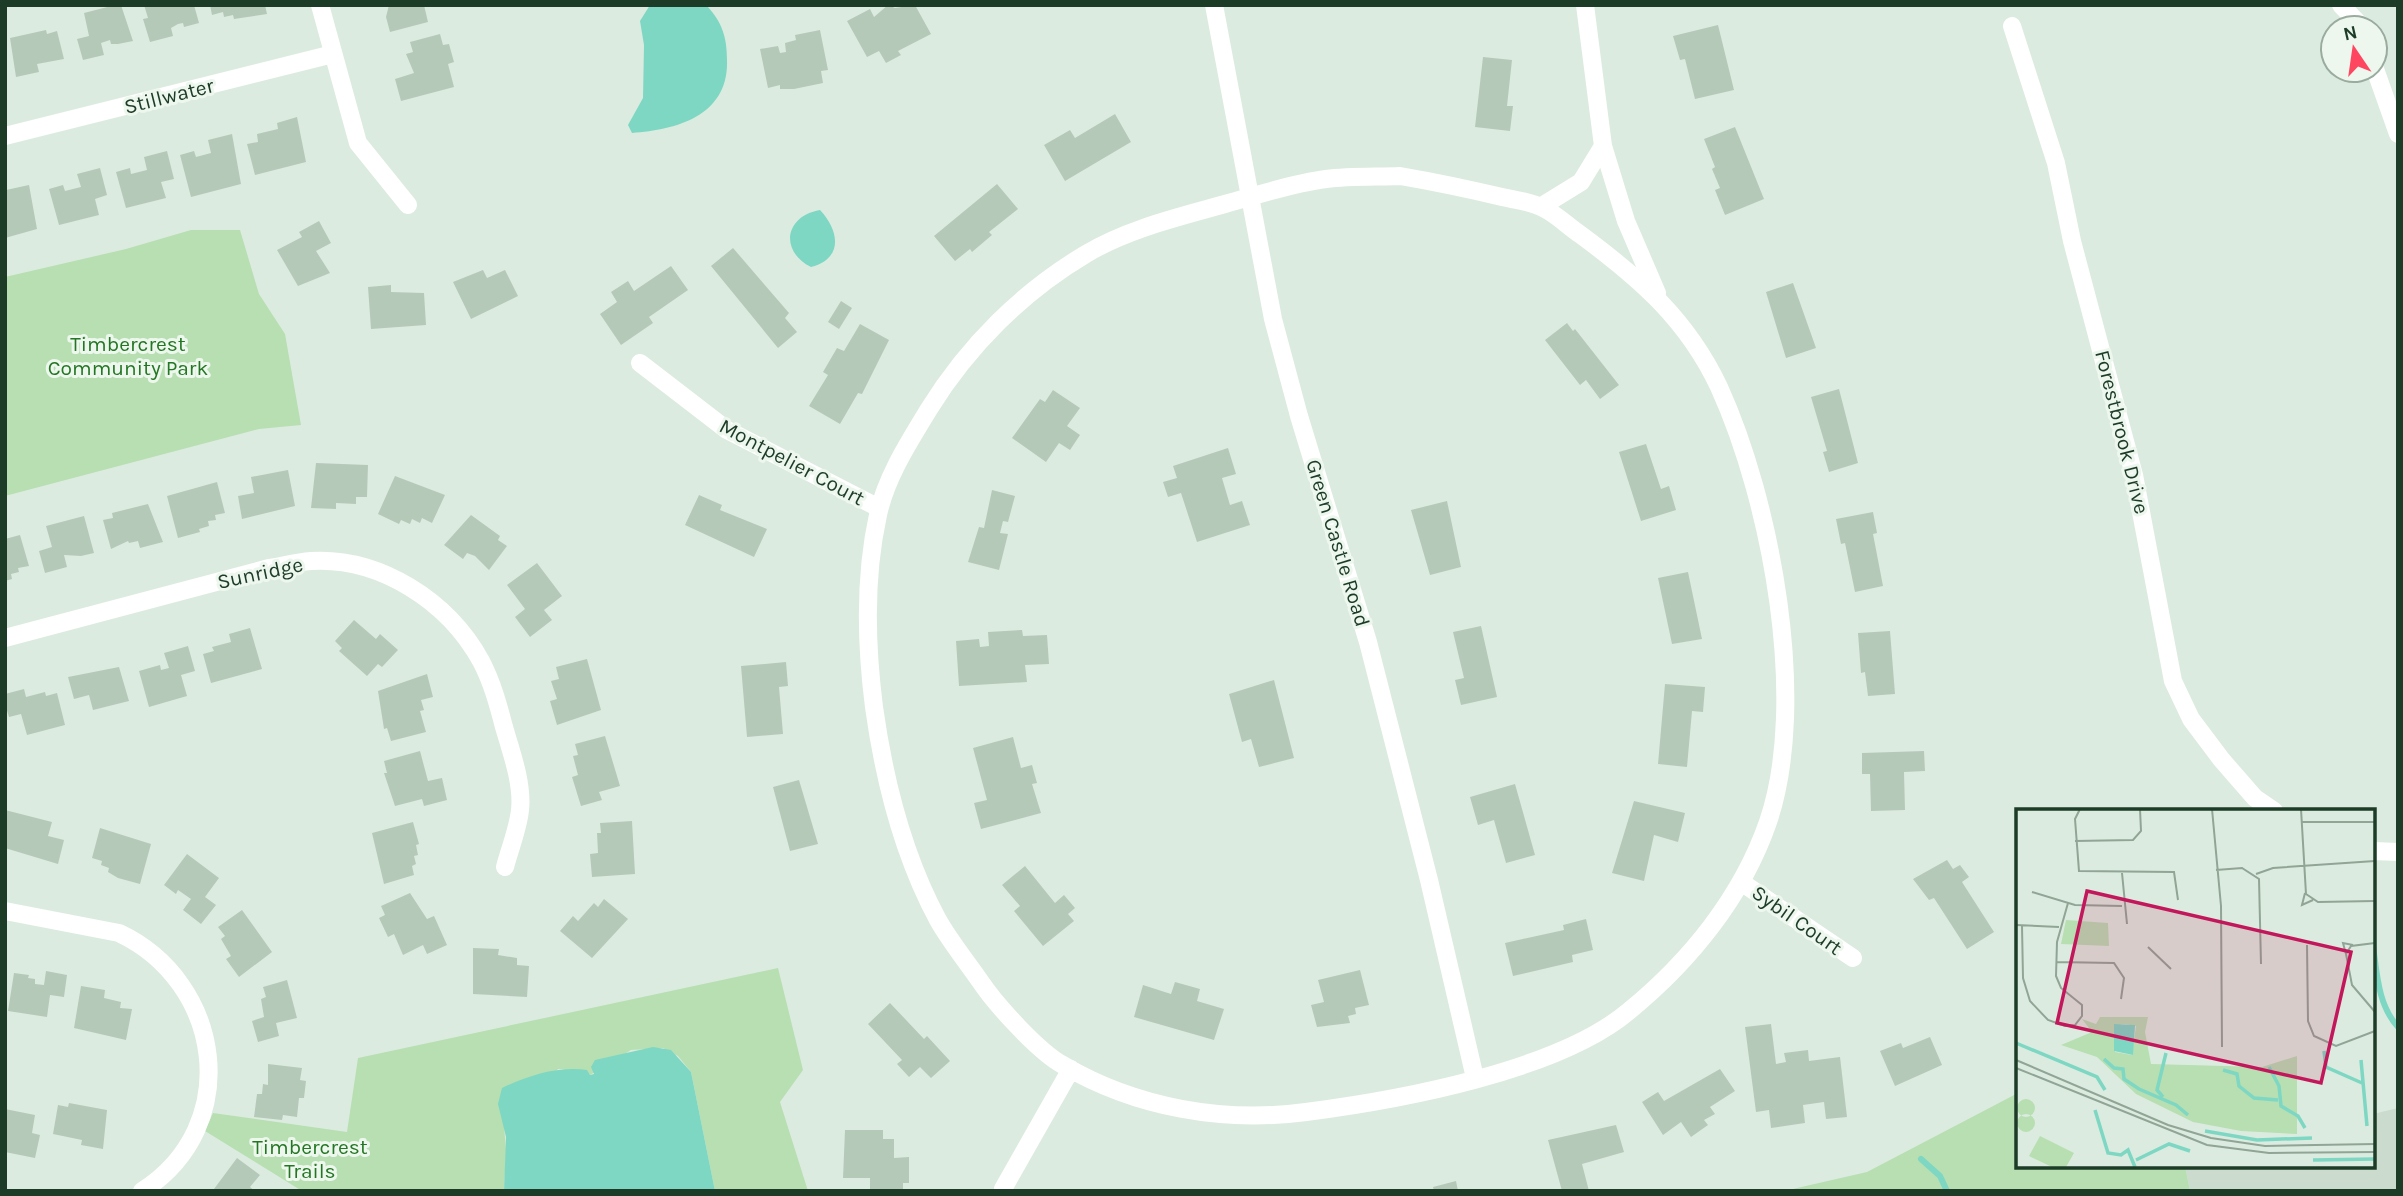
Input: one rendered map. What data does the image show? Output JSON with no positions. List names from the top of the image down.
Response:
{
  "streets": {
    "street": [
      "Stillwater",
      "Forestbrook Drive",
      "Montpelier Court",
      "Green Castle Road",
      "Sunridge",
      "Sybil Court"
    ]
  },
  "parks": ["Timbercrest Community Park", "Timbercrest Trails"],
  "north": "top"
}
